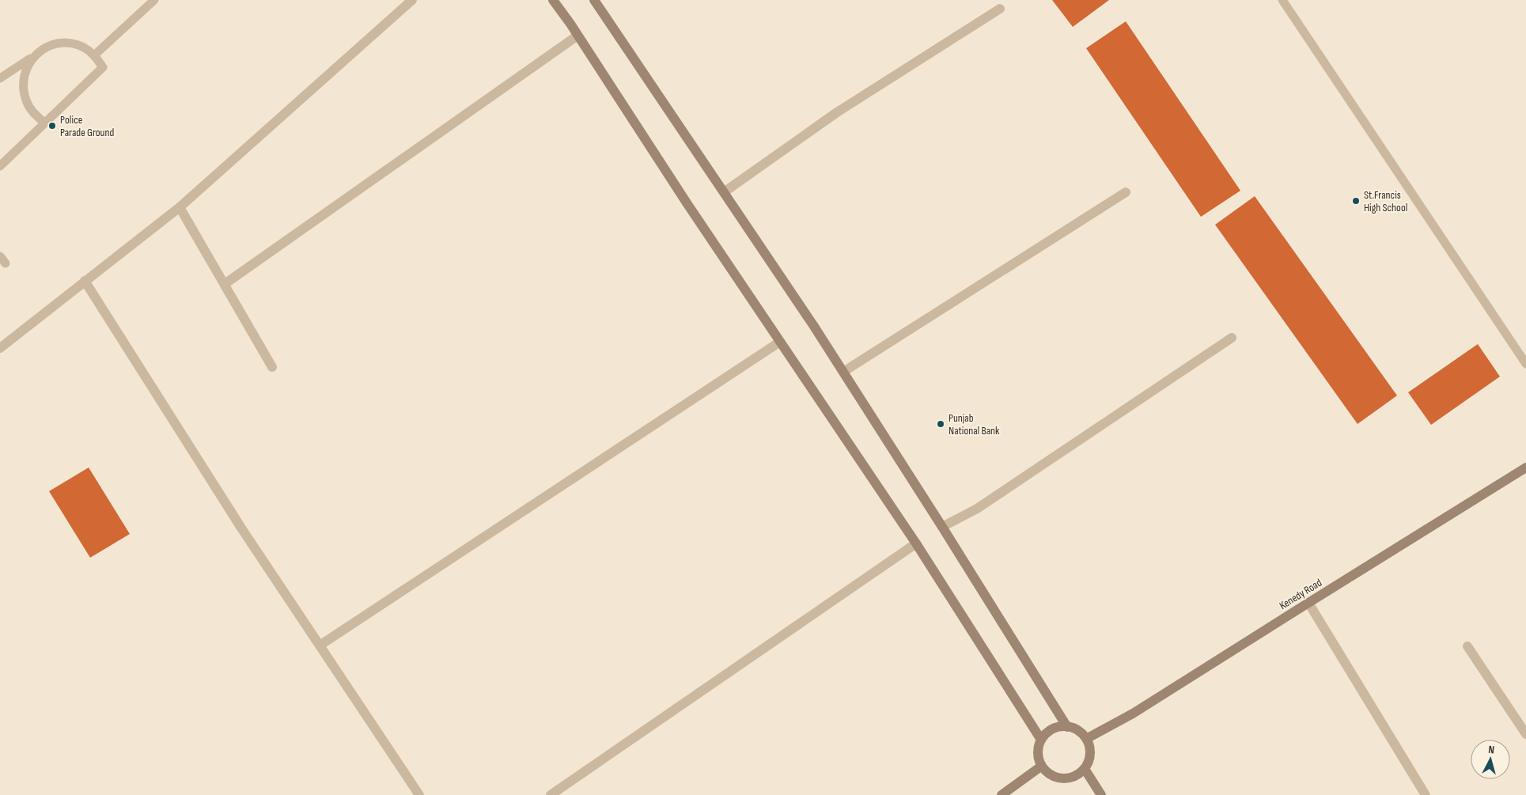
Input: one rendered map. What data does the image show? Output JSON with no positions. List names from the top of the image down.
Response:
{
  "streets": {
    "main road": ["Kenedy Road"]
  },
  "places": ["Police Parade Ground", "St.Francis High School", "Punjab National Bank"],
  "north": "top"
}
